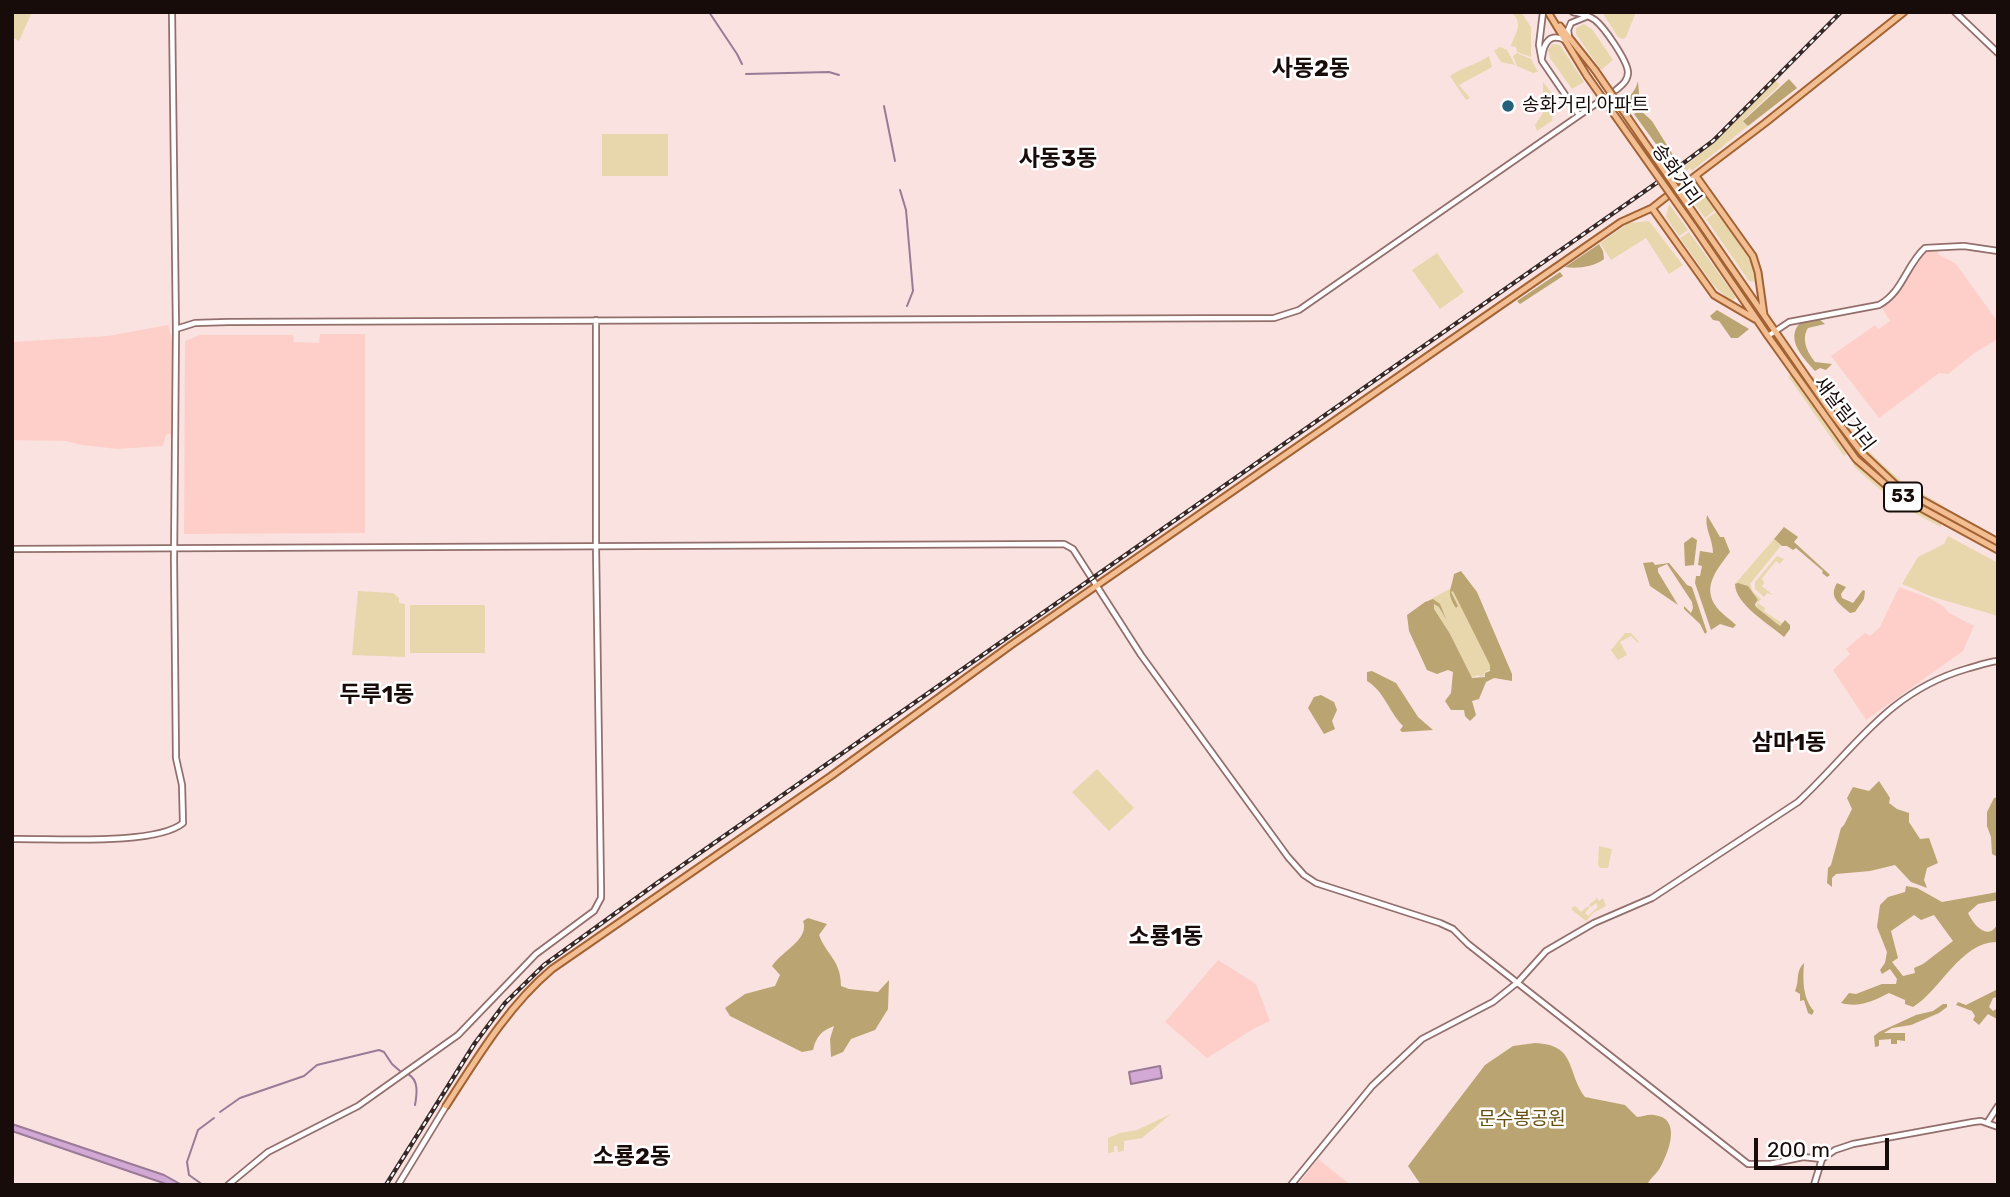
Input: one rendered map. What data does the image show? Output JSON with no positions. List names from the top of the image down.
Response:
{
  "streets": {
    "main road": ["송화거리", "새살림거리", "53"]
  },
  "crossings": [
    ["송화거리", "새살림거리"]
  ],
  "districts": [
    "사동2동",
    "사동3동",
    "두루1동",
    "삼마1동",
    "소룡1동",
    "소룡2동"
  ],
  "parks": ["문수봉공원"],
  "places": ["송화거리 아파트"],
  "scale_bar": "200 m"
}
